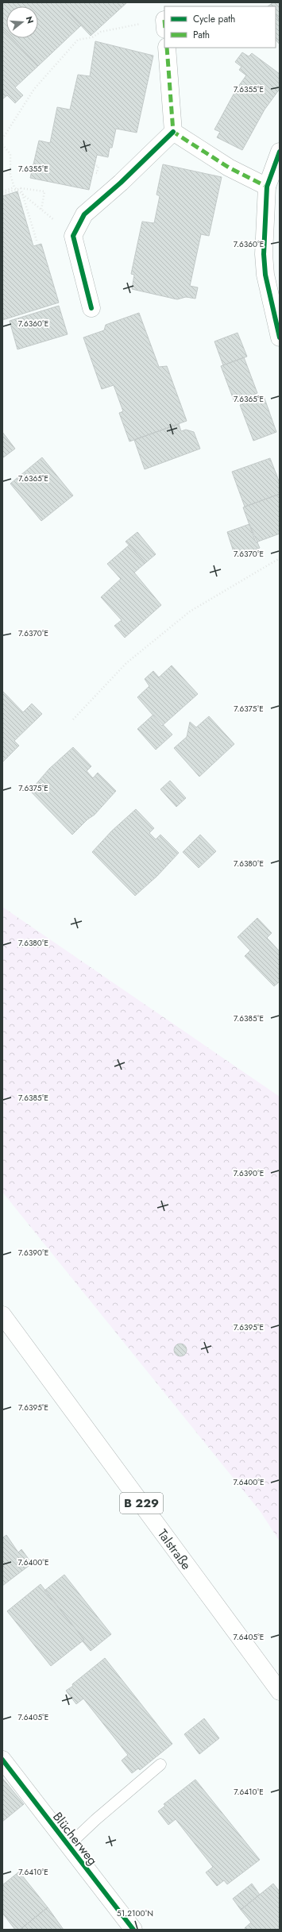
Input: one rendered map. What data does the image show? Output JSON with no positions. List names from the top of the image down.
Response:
{
  "streets": {
    "main road": ["B 229", "Talstraße", "Blücherweg"]
  },
  "legend": ["Cycle path", "Path"],
  "north": "right",
  "coordinates": [
    "7.6355°E",
    "7.6360°E",
    "7.6365°E",
    "7.6370°E",
    "7.6375°E",
    "7.6380°E",
    "7.6385°E",
    "7.6390°E",
    "7.6395°E",
    "7.6400°E",
    "7.6405°E",
    "7.6410°E",
    "51.2100°N"
  ]
}
